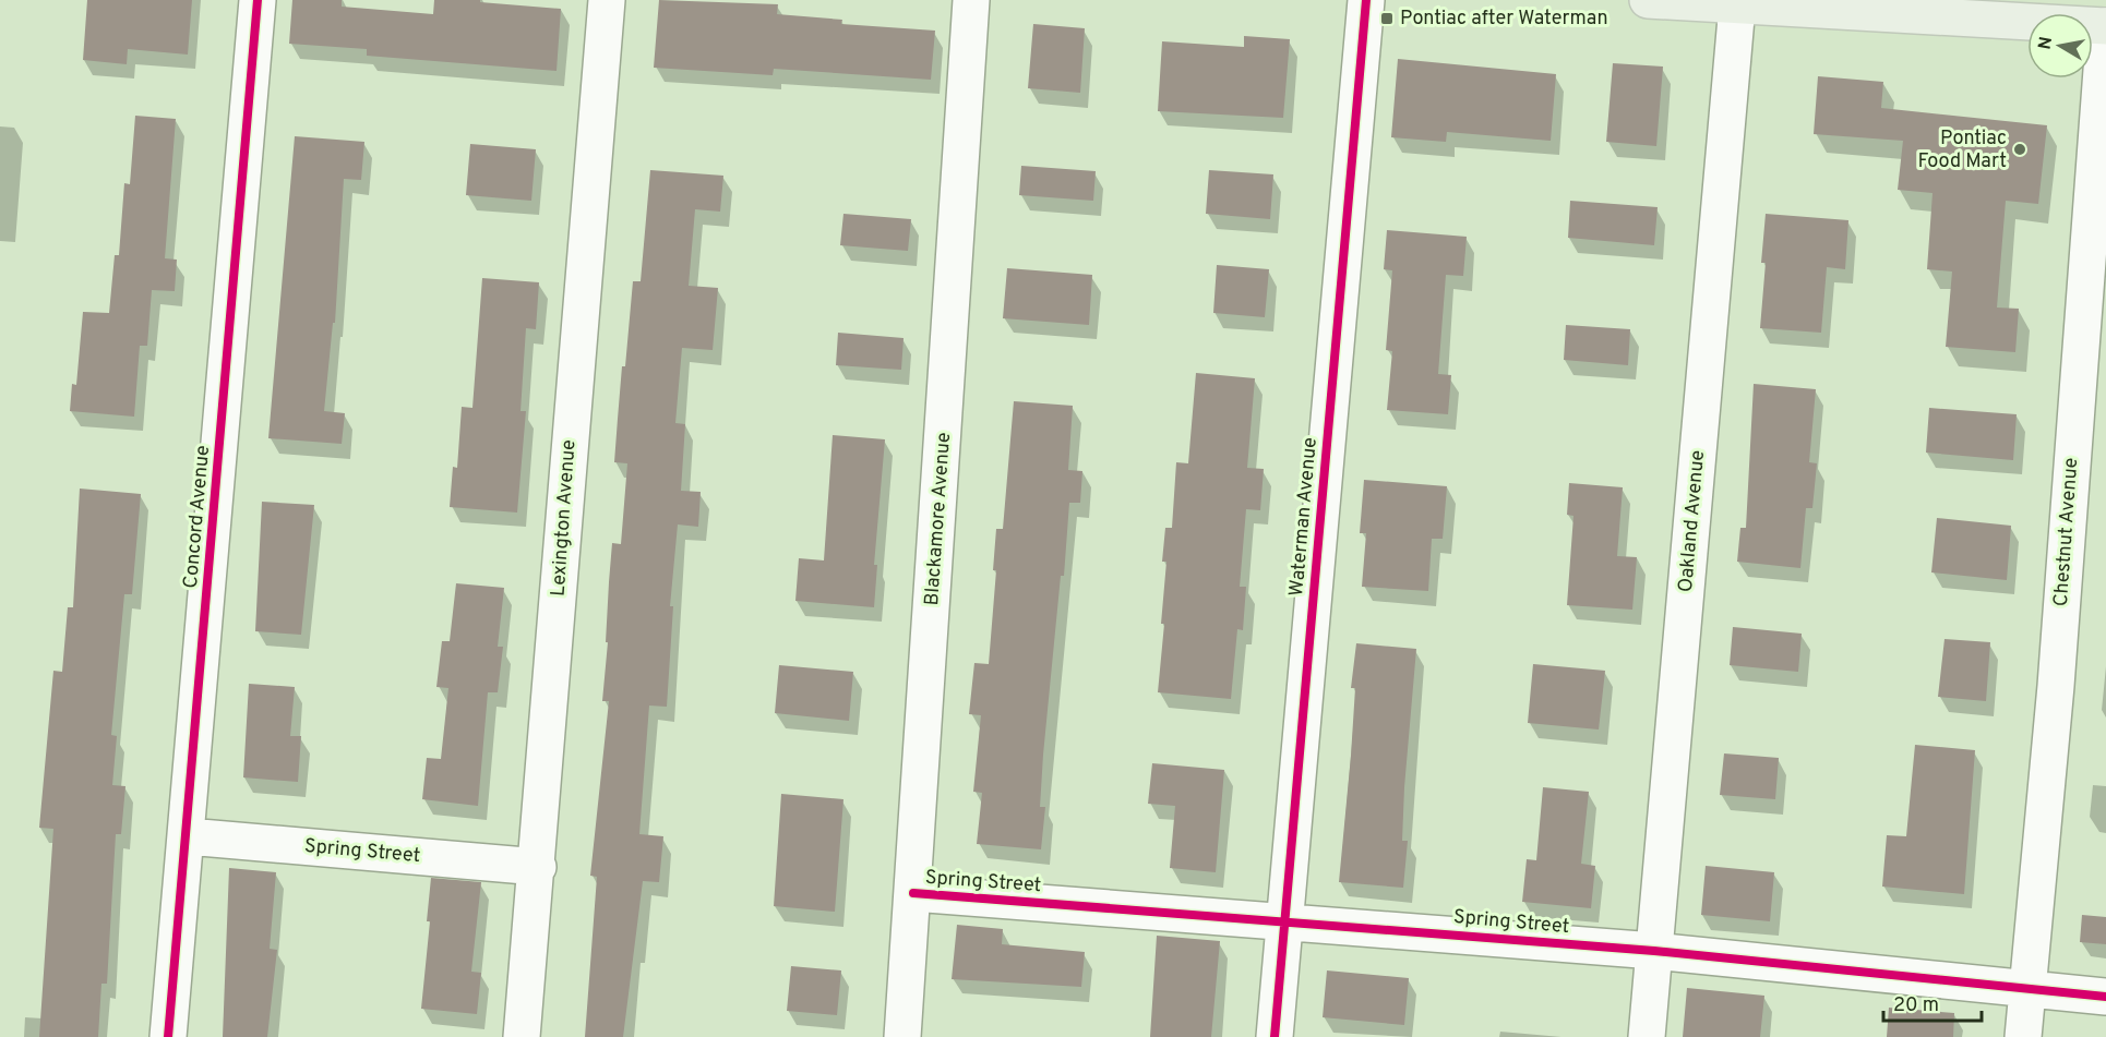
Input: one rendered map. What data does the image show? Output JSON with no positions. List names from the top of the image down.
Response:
{
  "streets": {
    "street": [
      "Concord Avenue",
      "Waterman Avenue",
      "Lexington Avenue",
      "Blackamore Avenue",
      "Oakland Avenue",
      "Chestnut Avenue",
      "Spring Street"
    ]
  },
  "crossings": [
    ["Concord Avenue", "Spring Street"],
    ["Waterman Avenue", "Spring Street"],
    ["Lexington Avenue", "Spring Street"],
    ["Blackamore Avenue", "Spring Street"],
    ["Oakland Avenue", "Spring Street"],
    ["Chestnut Avenue", "Spring Street"]
  ],
  "places": {
    "transit": ["Pontiac after Waterman"],
    "other": ["Pontiac Food Mart"]
  },
  "scale_bar": "20 m",
  "north": "left"
}
